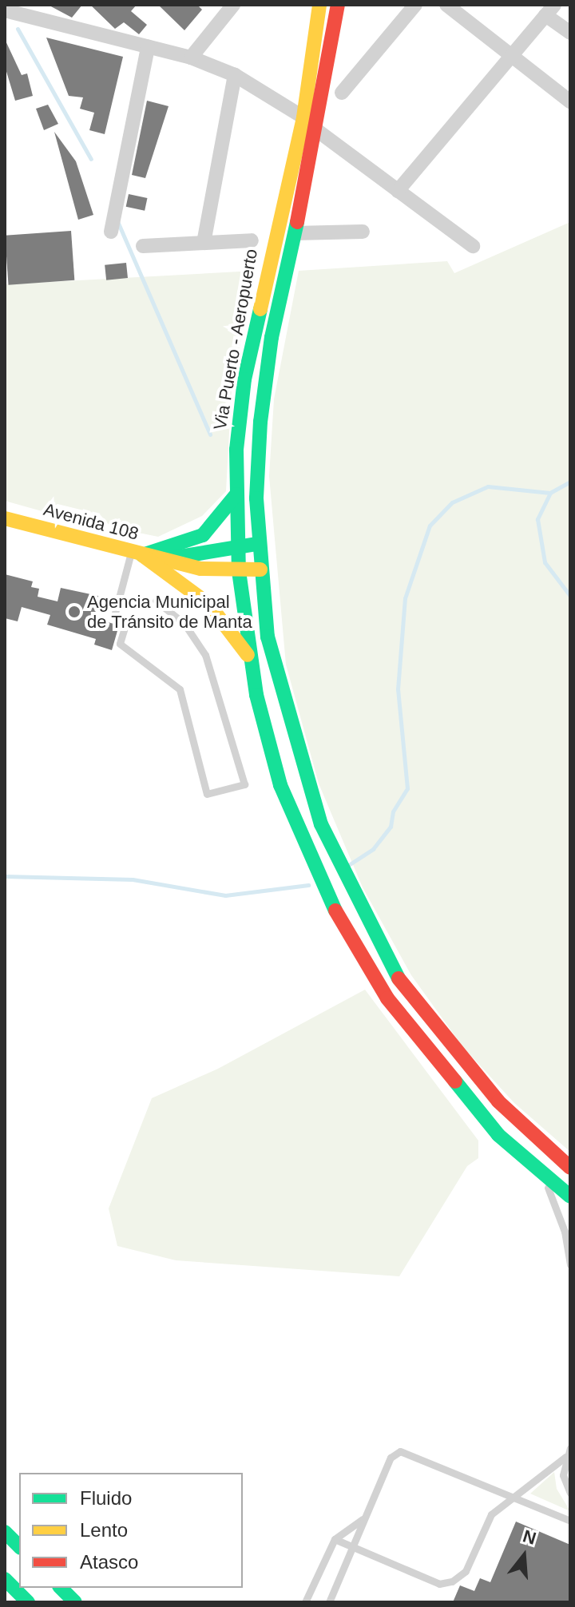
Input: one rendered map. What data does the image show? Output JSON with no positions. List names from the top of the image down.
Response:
{
  "streets": {
    "main road": ["Via Puerto - Aeropuerto", "Avenida 108"]
  },
  "crossings": [
    ["Via Puerto - Aeropuerto", "Avenida 108"]
  ],
  "places": ["Agencia Municipal de Tránsito de Manta"],
  "legend": ["Fluido", "Lento", "Atasco"],
  "north": "top"
}
